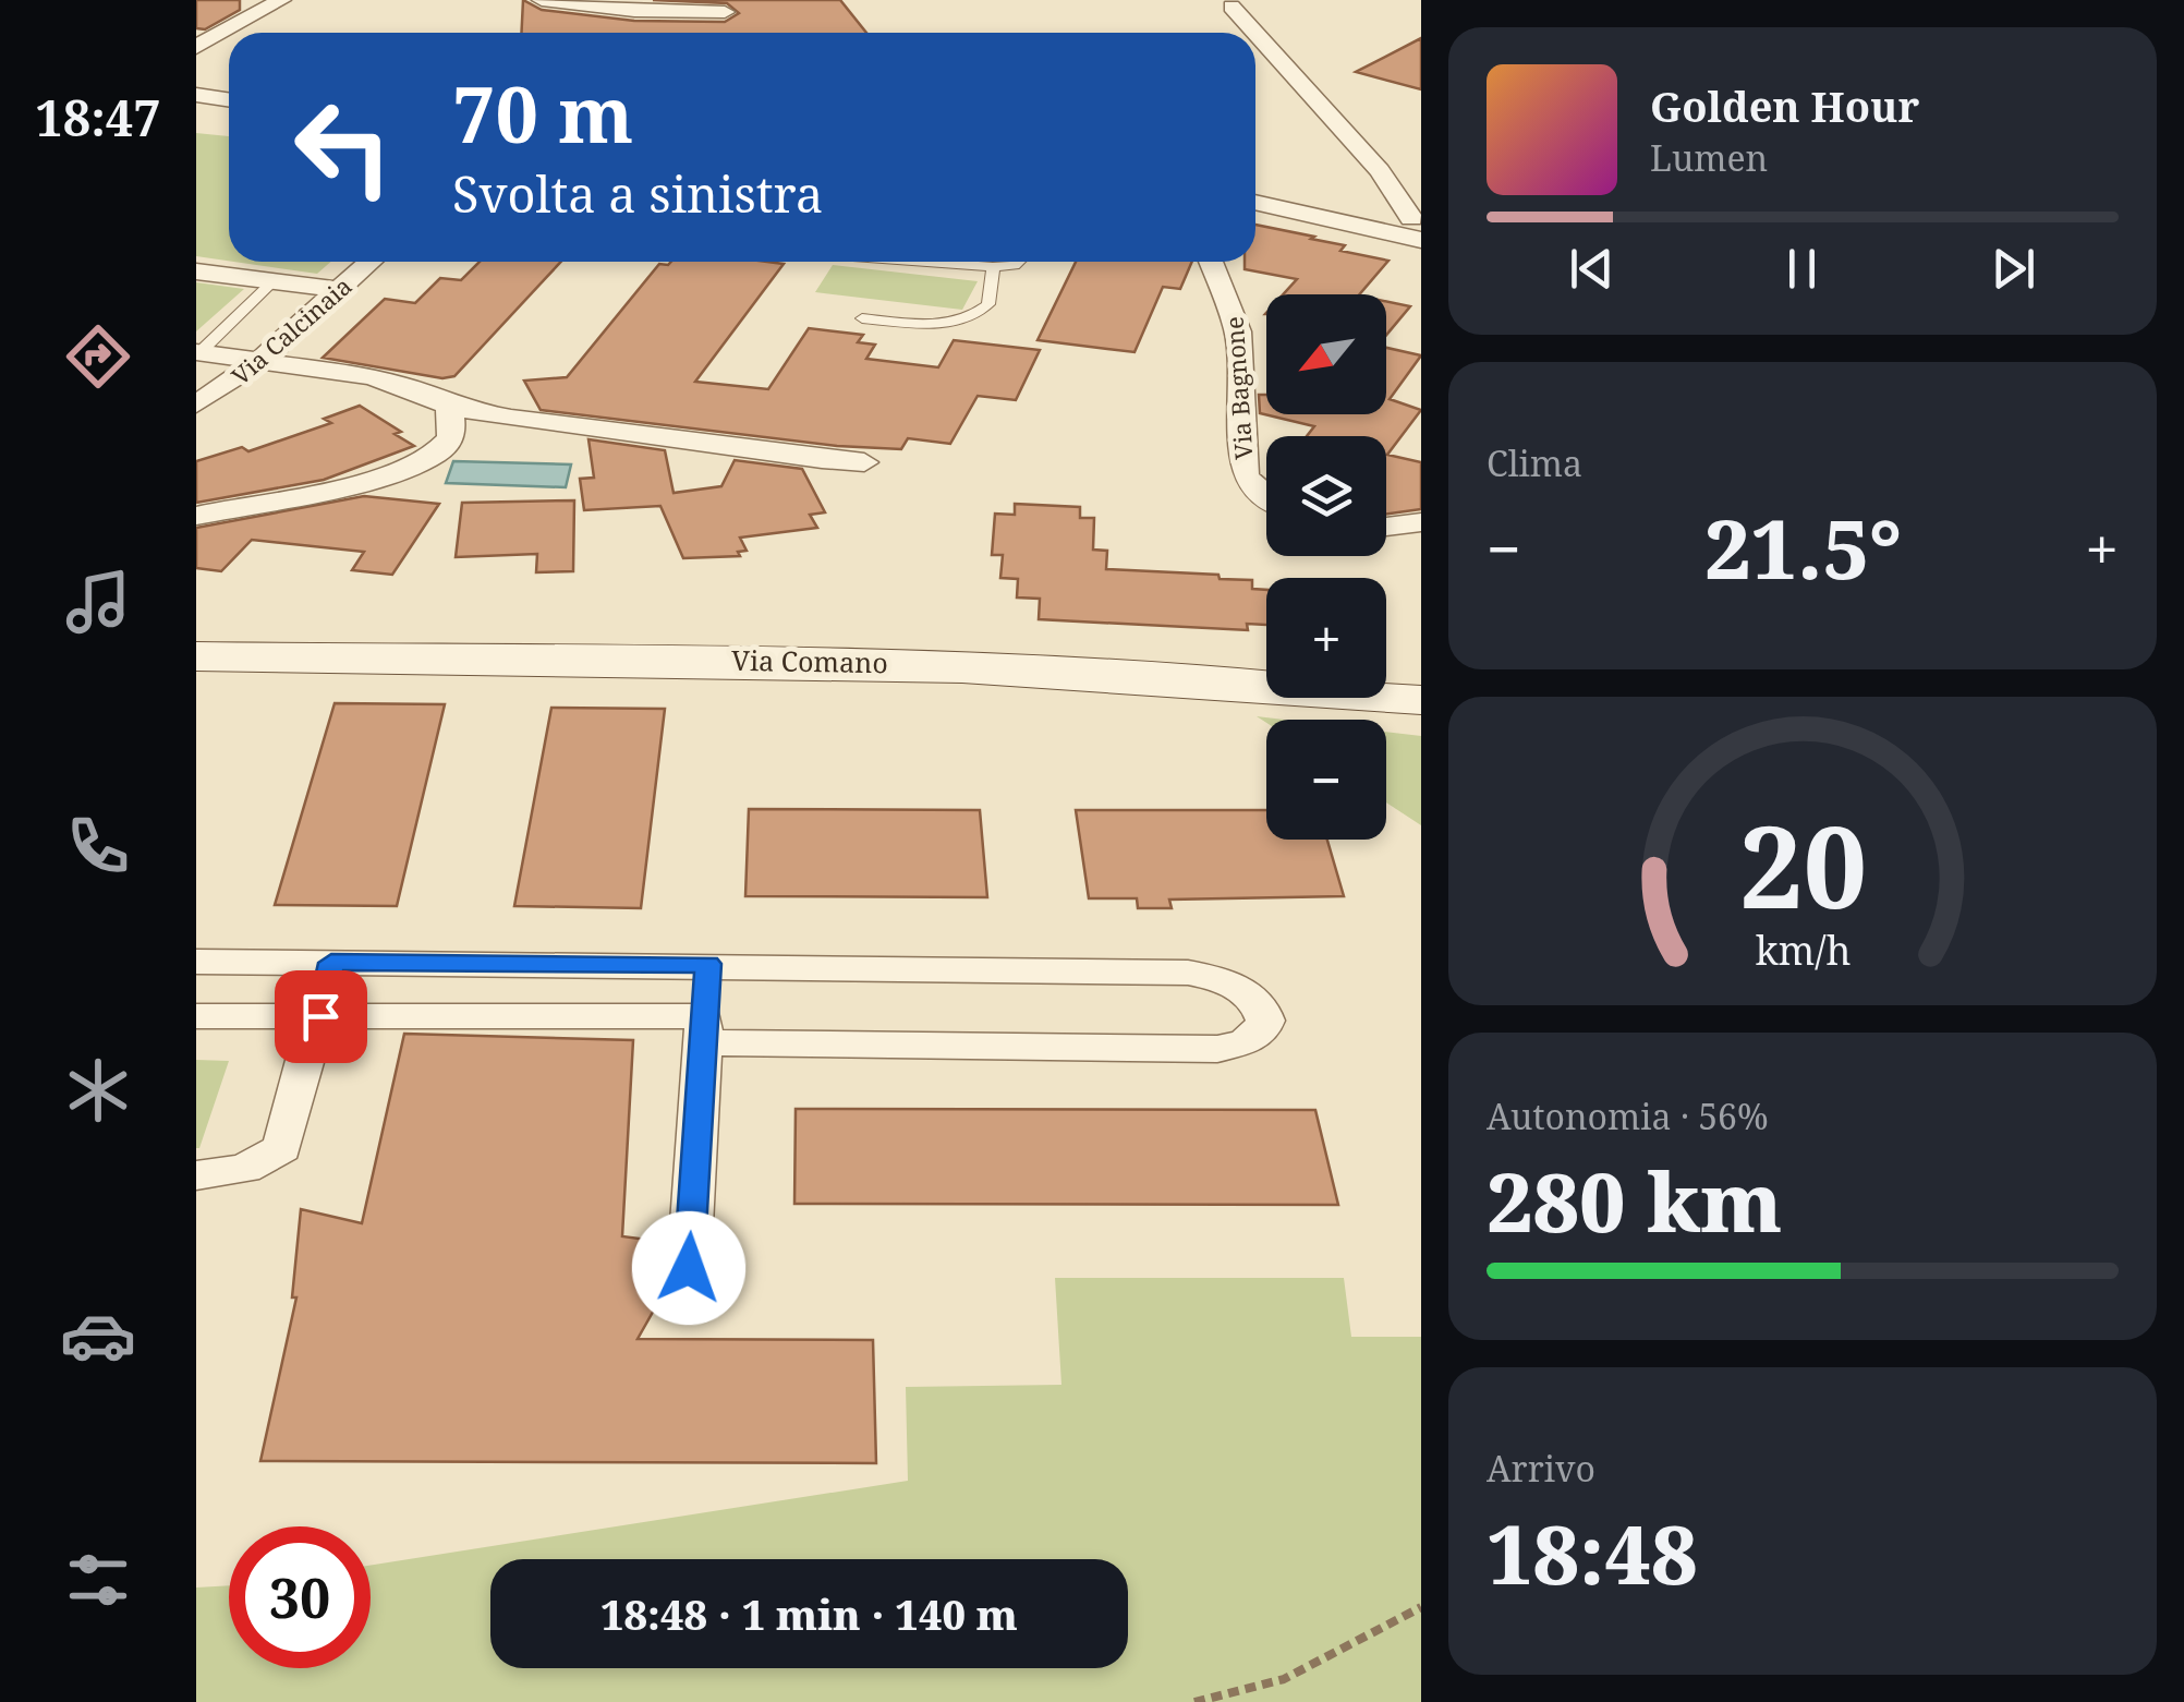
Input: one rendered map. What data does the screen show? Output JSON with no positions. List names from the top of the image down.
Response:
{
  "streets": {
    "street": ["Via Calcinaia", "Via Bagnone", "Via Comano"]
  },
  "north": "bottom left",
  "page": {
    "tabs": "18:47",
    "turn": ["70 m", "Svolta a sinistra"],
    "song": ["Golden Hour", "Lumen"],
    "map_buttons": ["+", "−"],
    "tile": [
      "Clima",
      ["Autonomia · 56%", "280 km"],
      ["Arrivo", "18:48"]
    ],
    "heat": ["−", "21.5°", "+"],
    "limit": "30",
    "trip": "18:48 · 1 min · 140 m",
    "gauge": ["20", "km/h"]
  }
}
